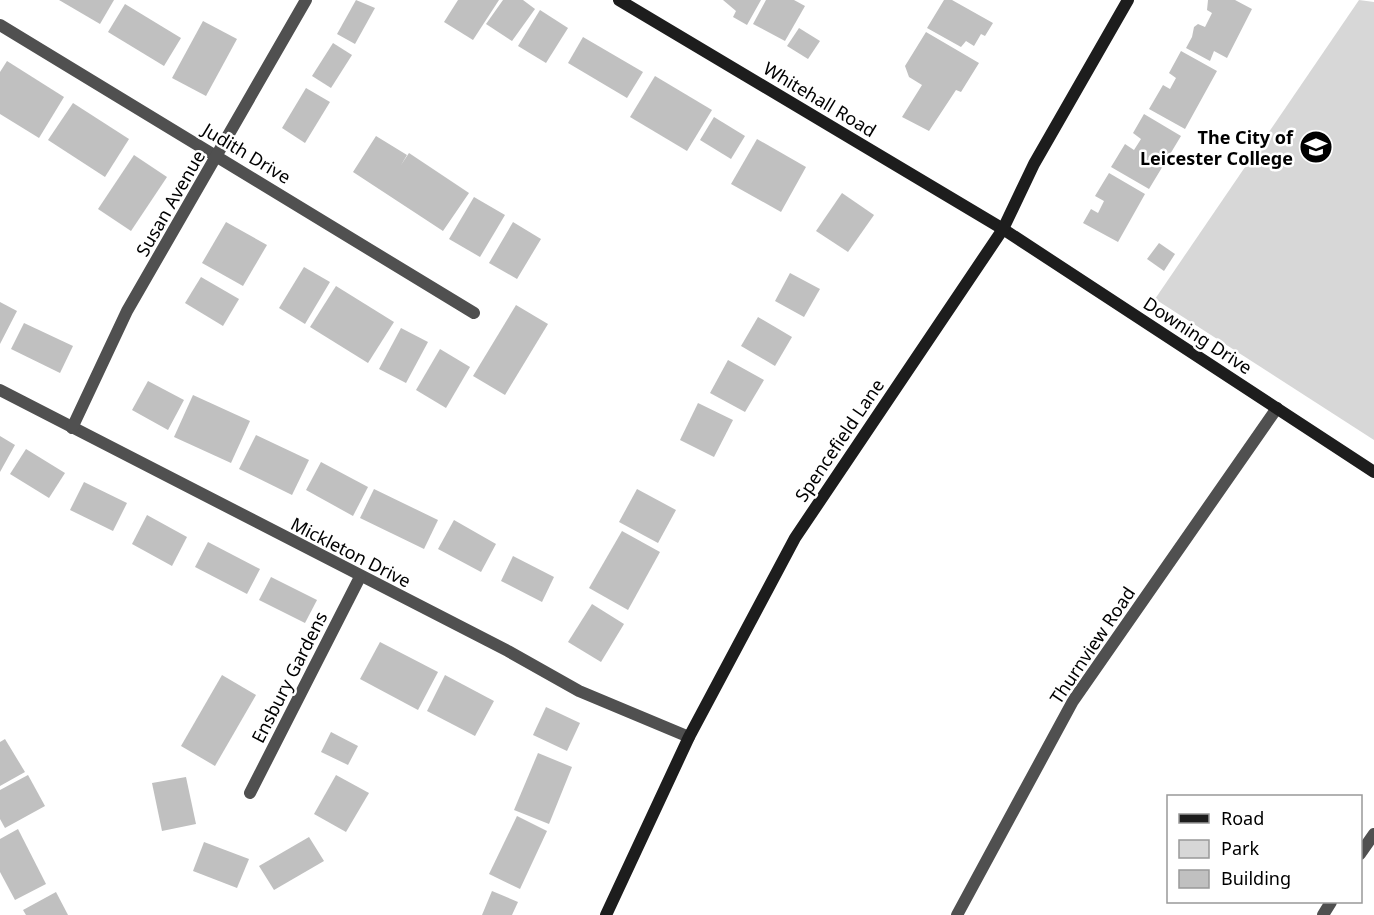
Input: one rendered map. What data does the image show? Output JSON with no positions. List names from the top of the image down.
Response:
{
  "streets": {
    "main road": ["Whitehall Road", "Downing Drive", "Spencefield Lane"],
    "street": [
      "Judith Drive",
      "Susan Avenue",
      "Mickleton Drive",
      "Thurnview Road",
      "Ensbury Gardens"
    ]
  },
  "crossings": [
    ["Whitehall Road", "Downing Drive"],
    ["Whitehall Road", "Spencefield Lane"],
    ["Judith Drive", "Susan Avenue"],
    ["Susan Avenue", "Mickleton Drive"],
    ["Downing Drive", "Spencefield Lane"],
    ["Downing Drive", "Thurnview Road"],
    ["Spencefield Lane", "Mickleton Drive"],
    ["Mickleton Drive", "Ensbury Gardens"]
  ],
  "places": {
    "school or university": ["The City of Leicester College"]
  },
  "legend": ["Road", "Park", "Building"]
}
